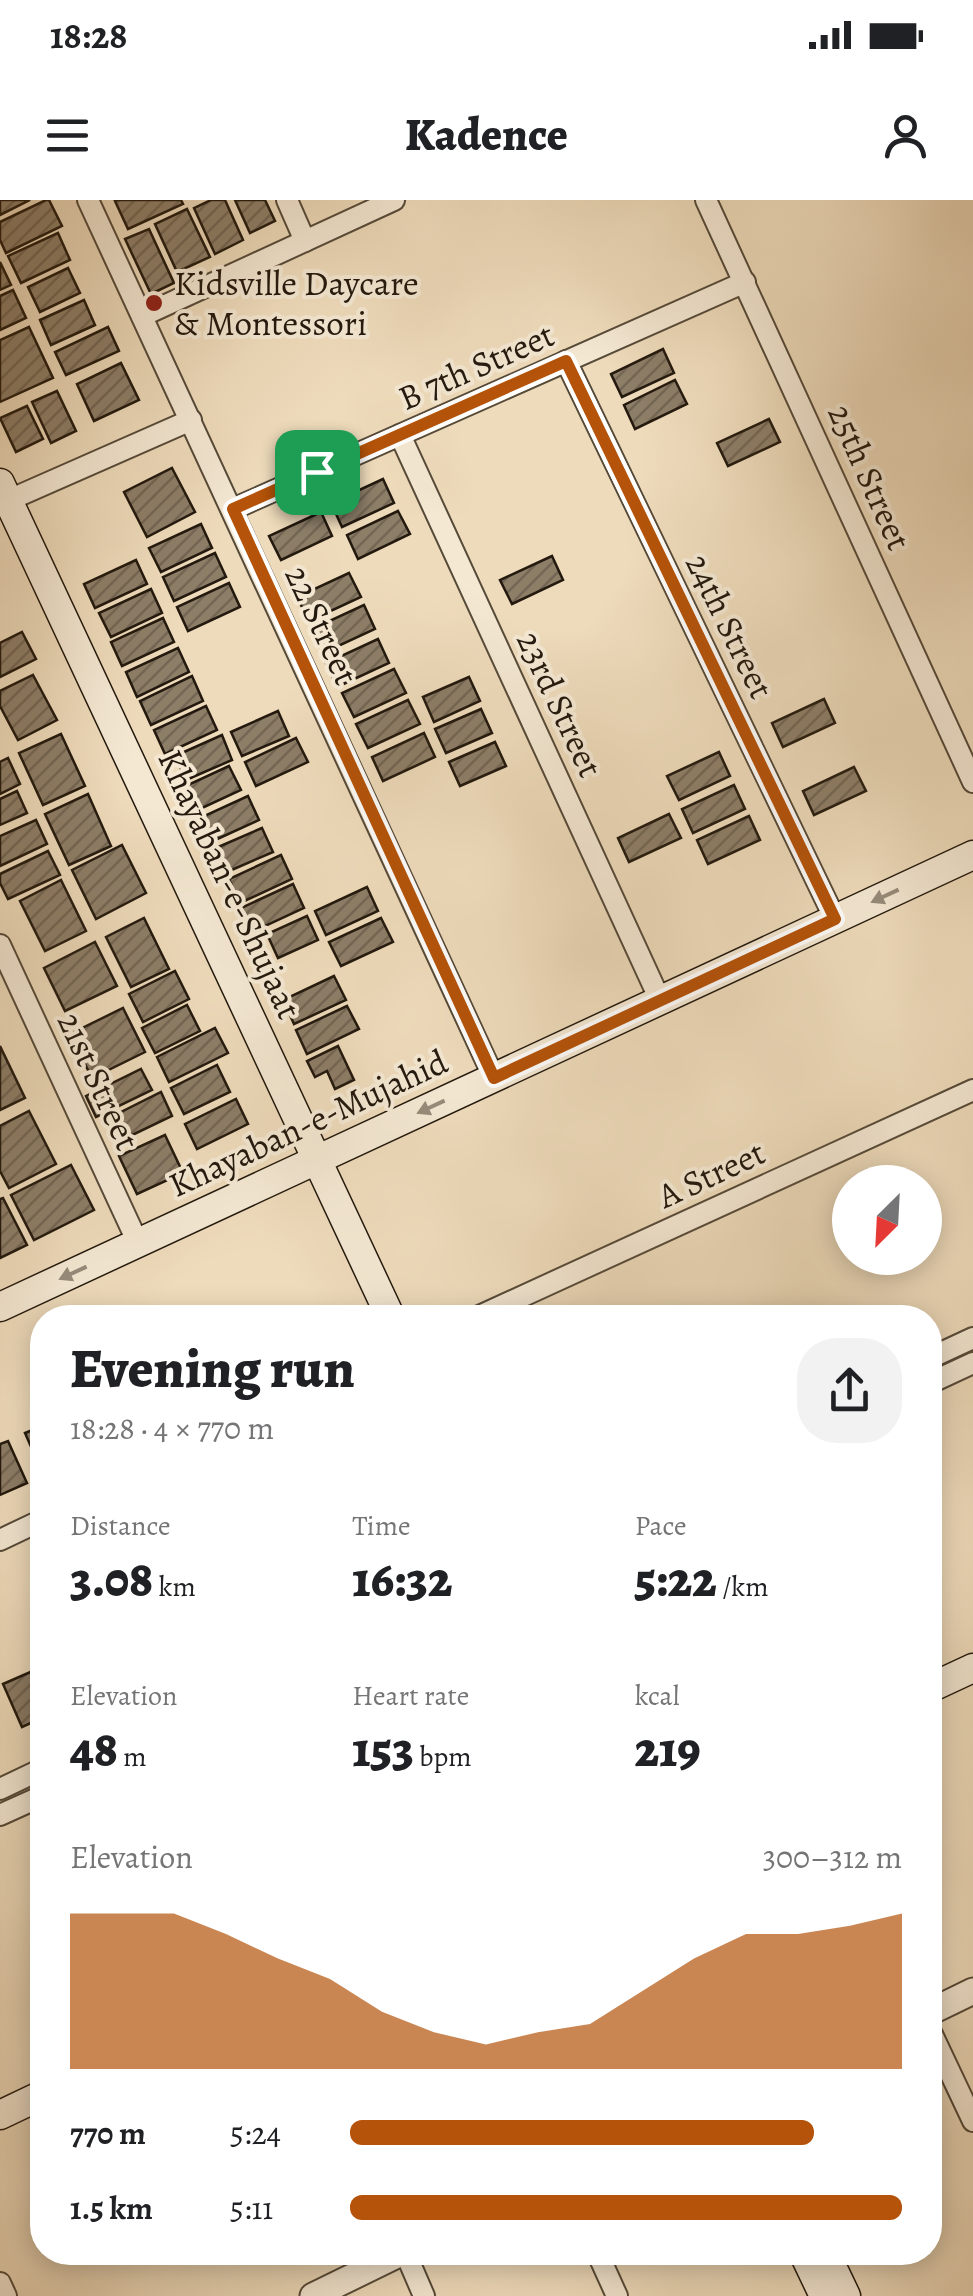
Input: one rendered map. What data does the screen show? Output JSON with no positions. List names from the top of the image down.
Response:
{
  "streets": {
    "main road": ["Khayaban-e-Shujaat", "Khayaban-e-Mujahid"],
    "street": [
      "B 7th Street",
      "25th Street",
      "22 Street",
      "24th Street",
      "23rd Street",
      "21st Street",
      "A Street"
    ]
  },
  "crossings": [
    ["B 7th Street", "25th Street"],
    ["B 7th Street", "22 Street"],
    ["B 7th Street", "24th Street"],
    ["B 7th Street", "23rd Street"],
    ["22 Street", "Khayaban-e-Mujahid"],
    ["24th Street", "Khayaban-e-Mujahid"],
    ["23rd Street", "Khayaban-e-Mujahid"],
    ["Khayaban-e-Shujaat", "Khayaban-e-Mujahid"],
    ["21st Street", "Khayaban-e-Mujahid"]
  ],
  "one_way": ["Khayaban-e-Mujahid"],
  "places": ["Kidsville Daycare & Montessori"],
  "north": "bottom left",
  "page": {
    "status": "18:28",
    "header": "Kadence",
    "heading": ["Evening run", "18:28 · 4 × 770 m"],
    "stats": [
      ["Distance", "3.08 km"],
      ["Time", "16:32"],
      ["Pace", "5:22 /km"],
      ["Elevation", "48 m"],
      ["Heart rate", "153 bpm"],
      ["kcal", "219"]
    ],
    "chart": ["Elevation", "300–312 m"],
    "list": [
      {
        "name": "770 m",
        "note": "5:24"
      },
      {
        "name": "1.5 km",
        "note": "5:11"
      }
    ]
  }
}
